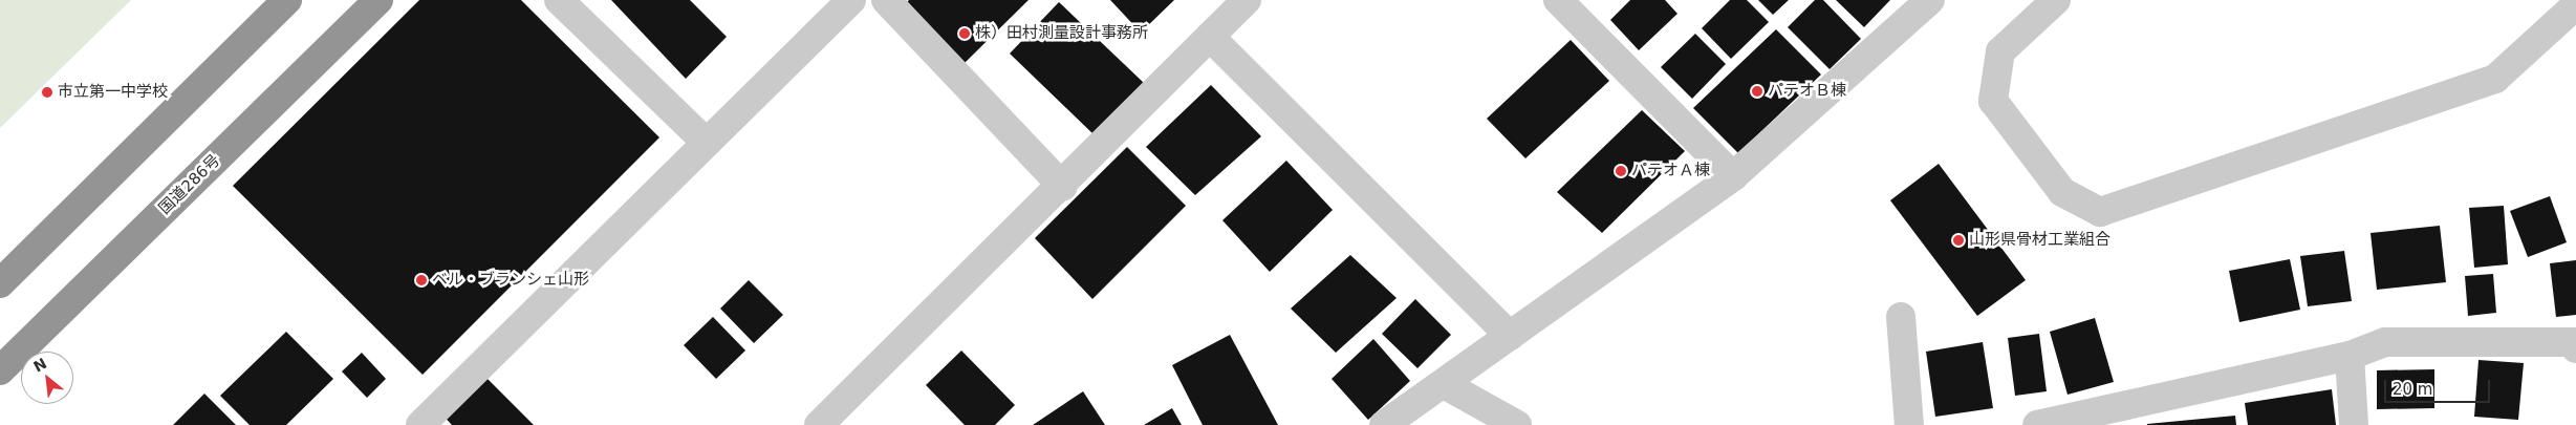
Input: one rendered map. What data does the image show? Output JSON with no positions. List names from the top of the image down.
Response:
{
  "streets": {
    "highway": ["国道286号"]
  },
  "places": [
    "株）田村測量設計事務所",
    "パテオＢ棟",
    "市立第一中学校",
    "パテオＡ棟",
    "山形県骨材工業組合",
    "ベル・ブランシェ山形"
  ],
  "scale_bar": "20 m",
  "north": "top left"
}
